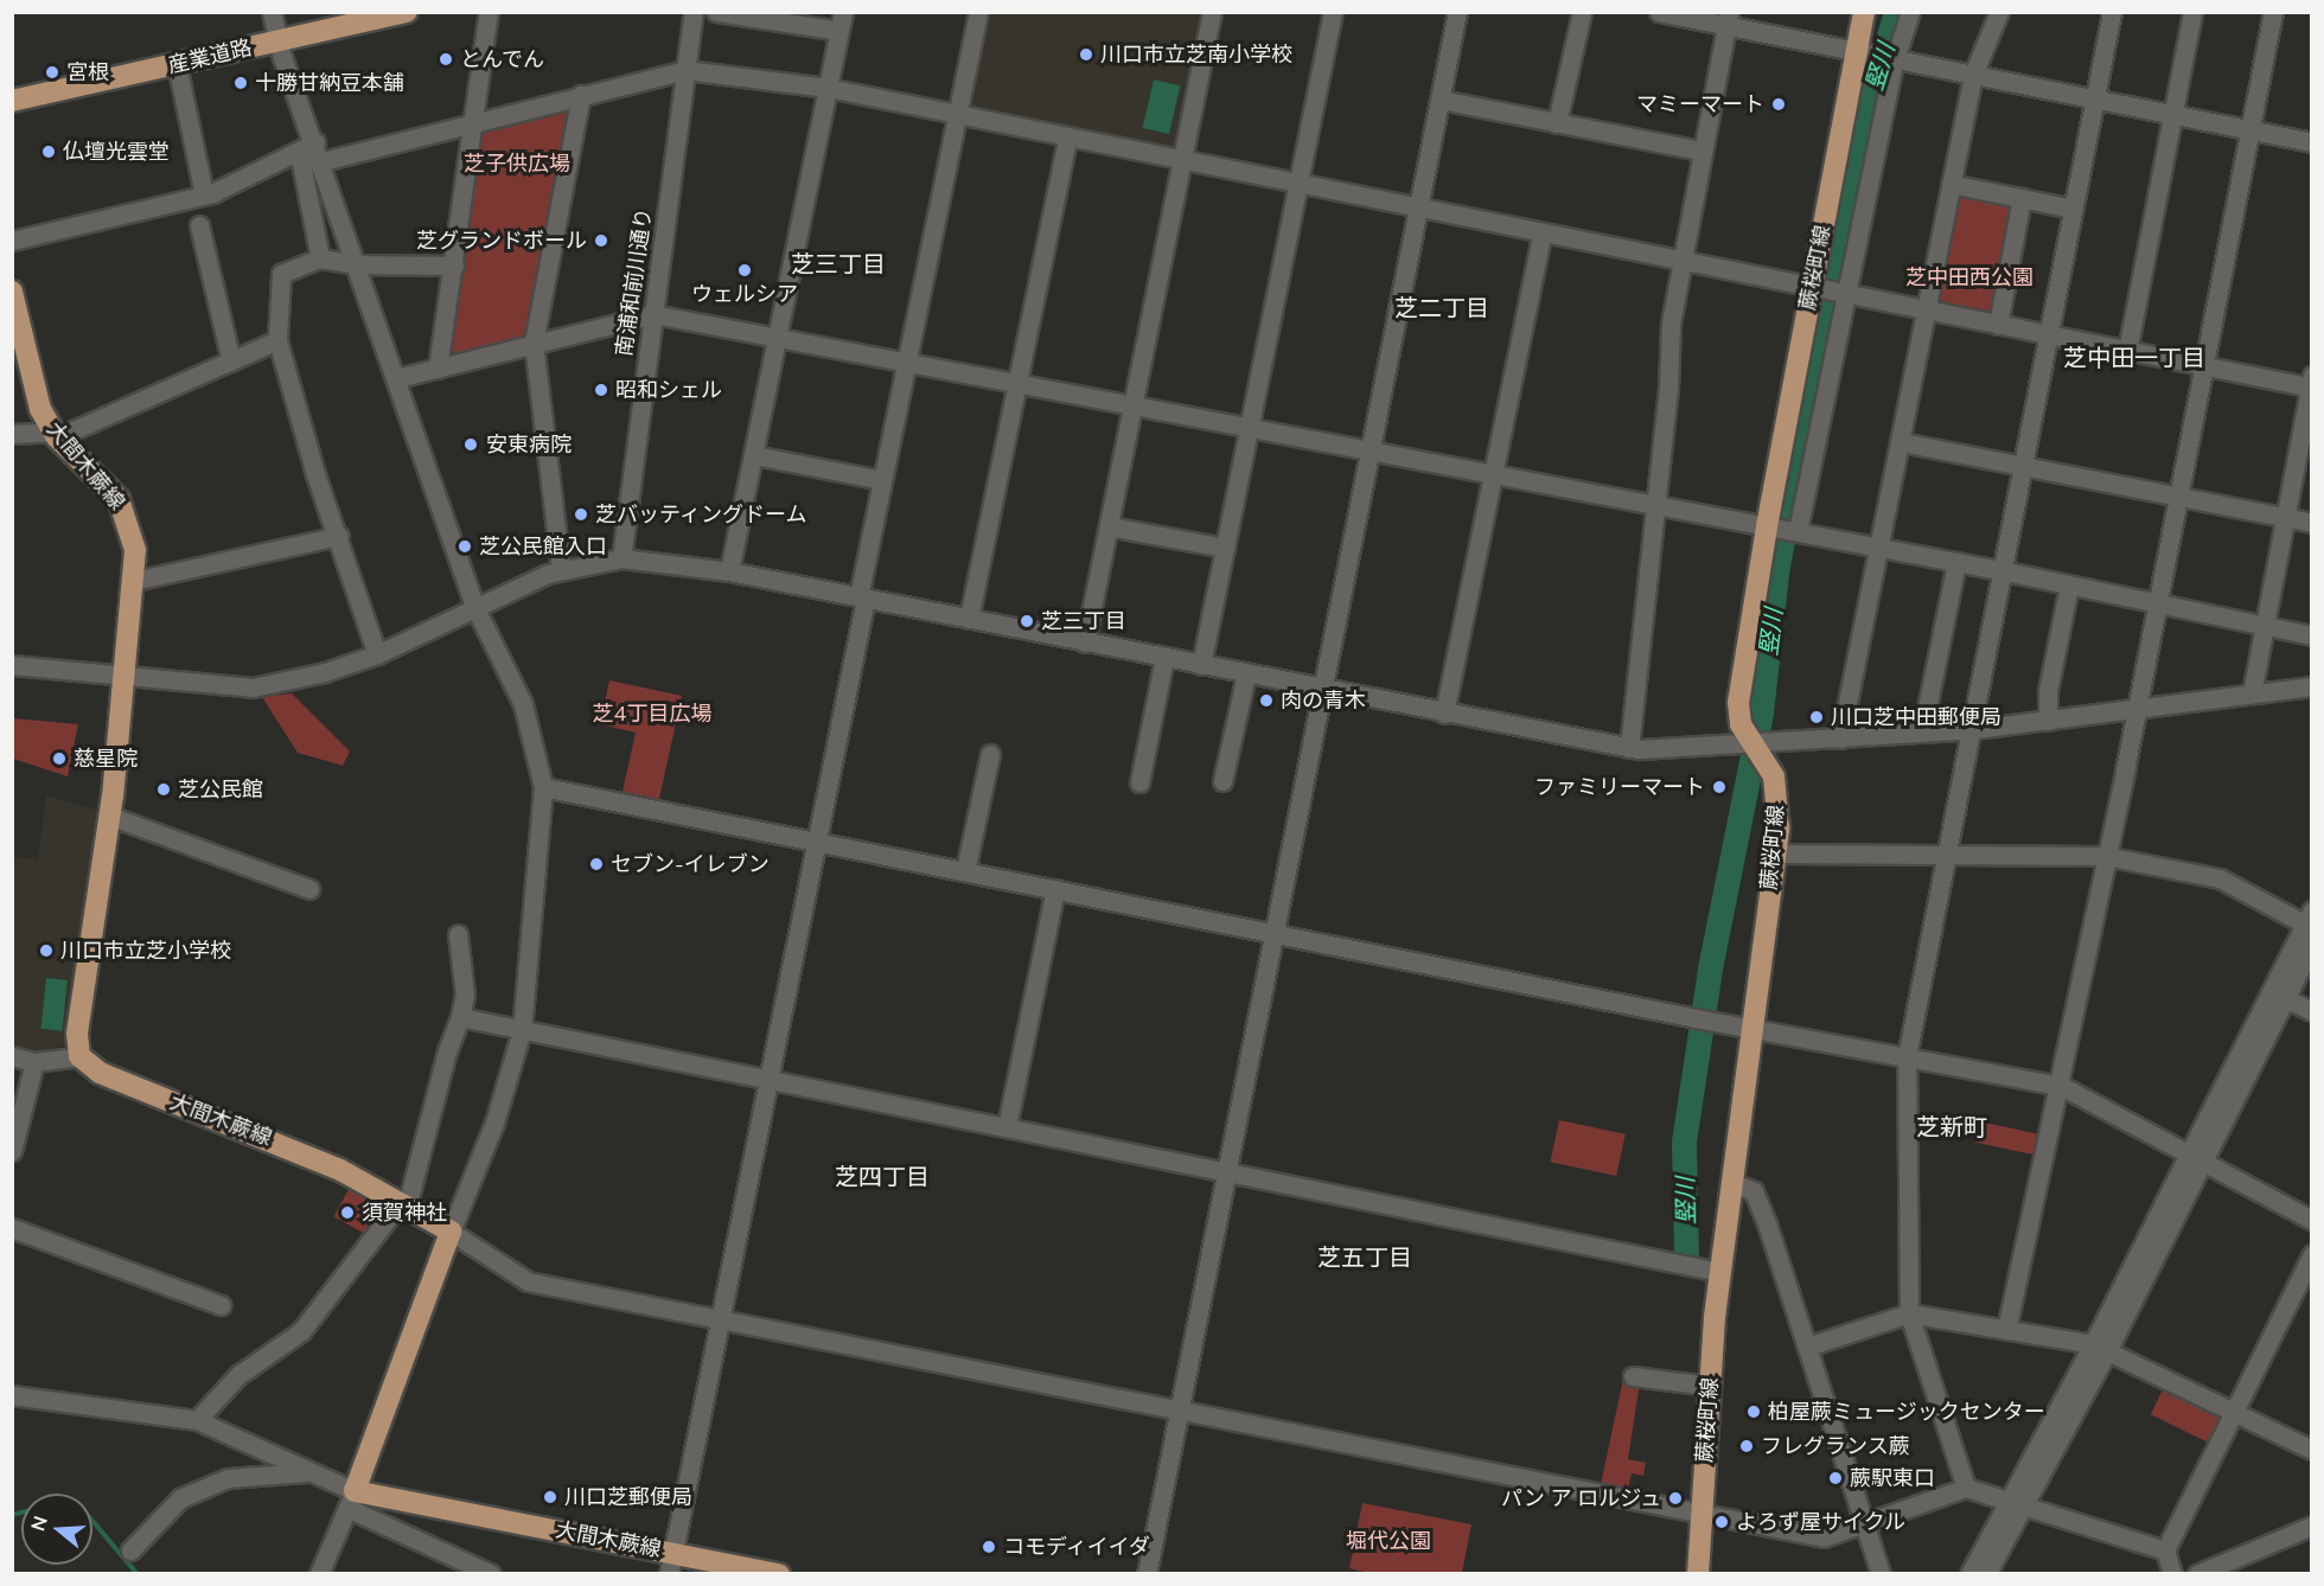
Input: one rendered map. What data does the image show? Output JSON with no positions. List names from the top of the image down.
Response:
{
  "streets": {
    "main road": ["産業道路", "蕨桜町線", "大間木蕨線"],
    "street": ["南浦和前川通り"]
  },
  "districts": [
    "芝三丁目",
    "芝二丁目",
    "芝中田一丁目",
    "芝新町",
    "芝四丁目",
    "芝五丁目"
  ],
  "water": ["竪川"],
  "parks": [
    "芝子供広場",
    "芝中田西公園",
    "芝4丁目広場",
    "堀代公園"
  ],
  "places": [
    "川口市立芝南小学校",
    "とんでん",
    "宮根",
    "十勝甘納豆本舗",
    "マミーマート",
    "仏壇光雲堂",
    "芝グランドボール",
    "ウェルシア",
    "昭和シェル",
    "安東病院",
    "芝バッティングドーム",
    "芝公民館入口",
    "芝三丁目",
    "肉の青木",
    "川口芝中田郵便局",
    "慈星院",
    "ファミリーマート",
    "芝公民館",
    "セブン-イレブン",
    "川口市立芝小学校",
    "須賀神社",
    "柏屋蕨ミュージックセンター",
    "フレグランス蕨",
    "蕨駅東口",
    "川口芝郵便局",
    "パン ア ロルジュ",
    "よろず屋サイクル",
    "コモディイイダ"
  ],
  "north": "left"
}
